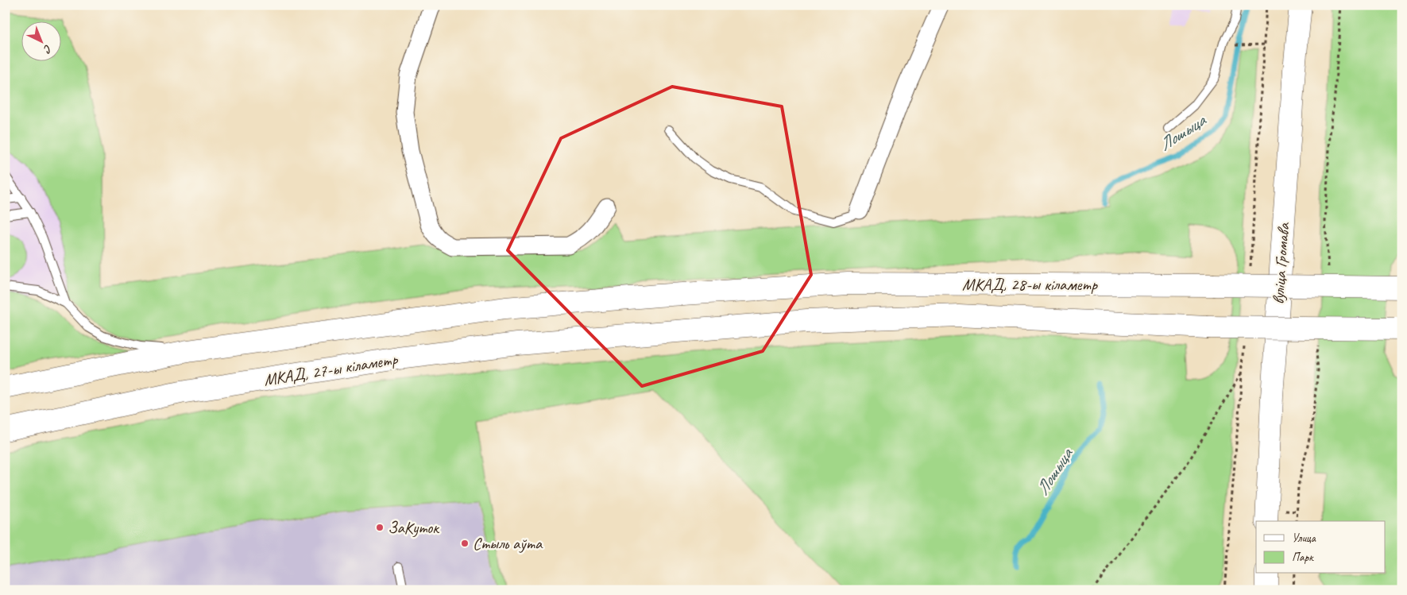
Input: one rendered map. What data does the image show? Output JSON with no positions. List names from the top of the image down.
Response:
{
  "streets": {
    "main road": ["вуліца Громава", "МКАД, 28-ы кіламетр", "МКАД, 27-ы кіламетр"]
  },
  "crossings": [
    ["МКАД, 28-ы кіламетр", "МКАД, 27-ы кіламетр"]
  ],
  "water": ["Лошыца"],
  "places": ["ЗаКуток", "Стыль аўта"],
  "legend": ["Улица", "Парк"],
  "north": "bottom right"
}
